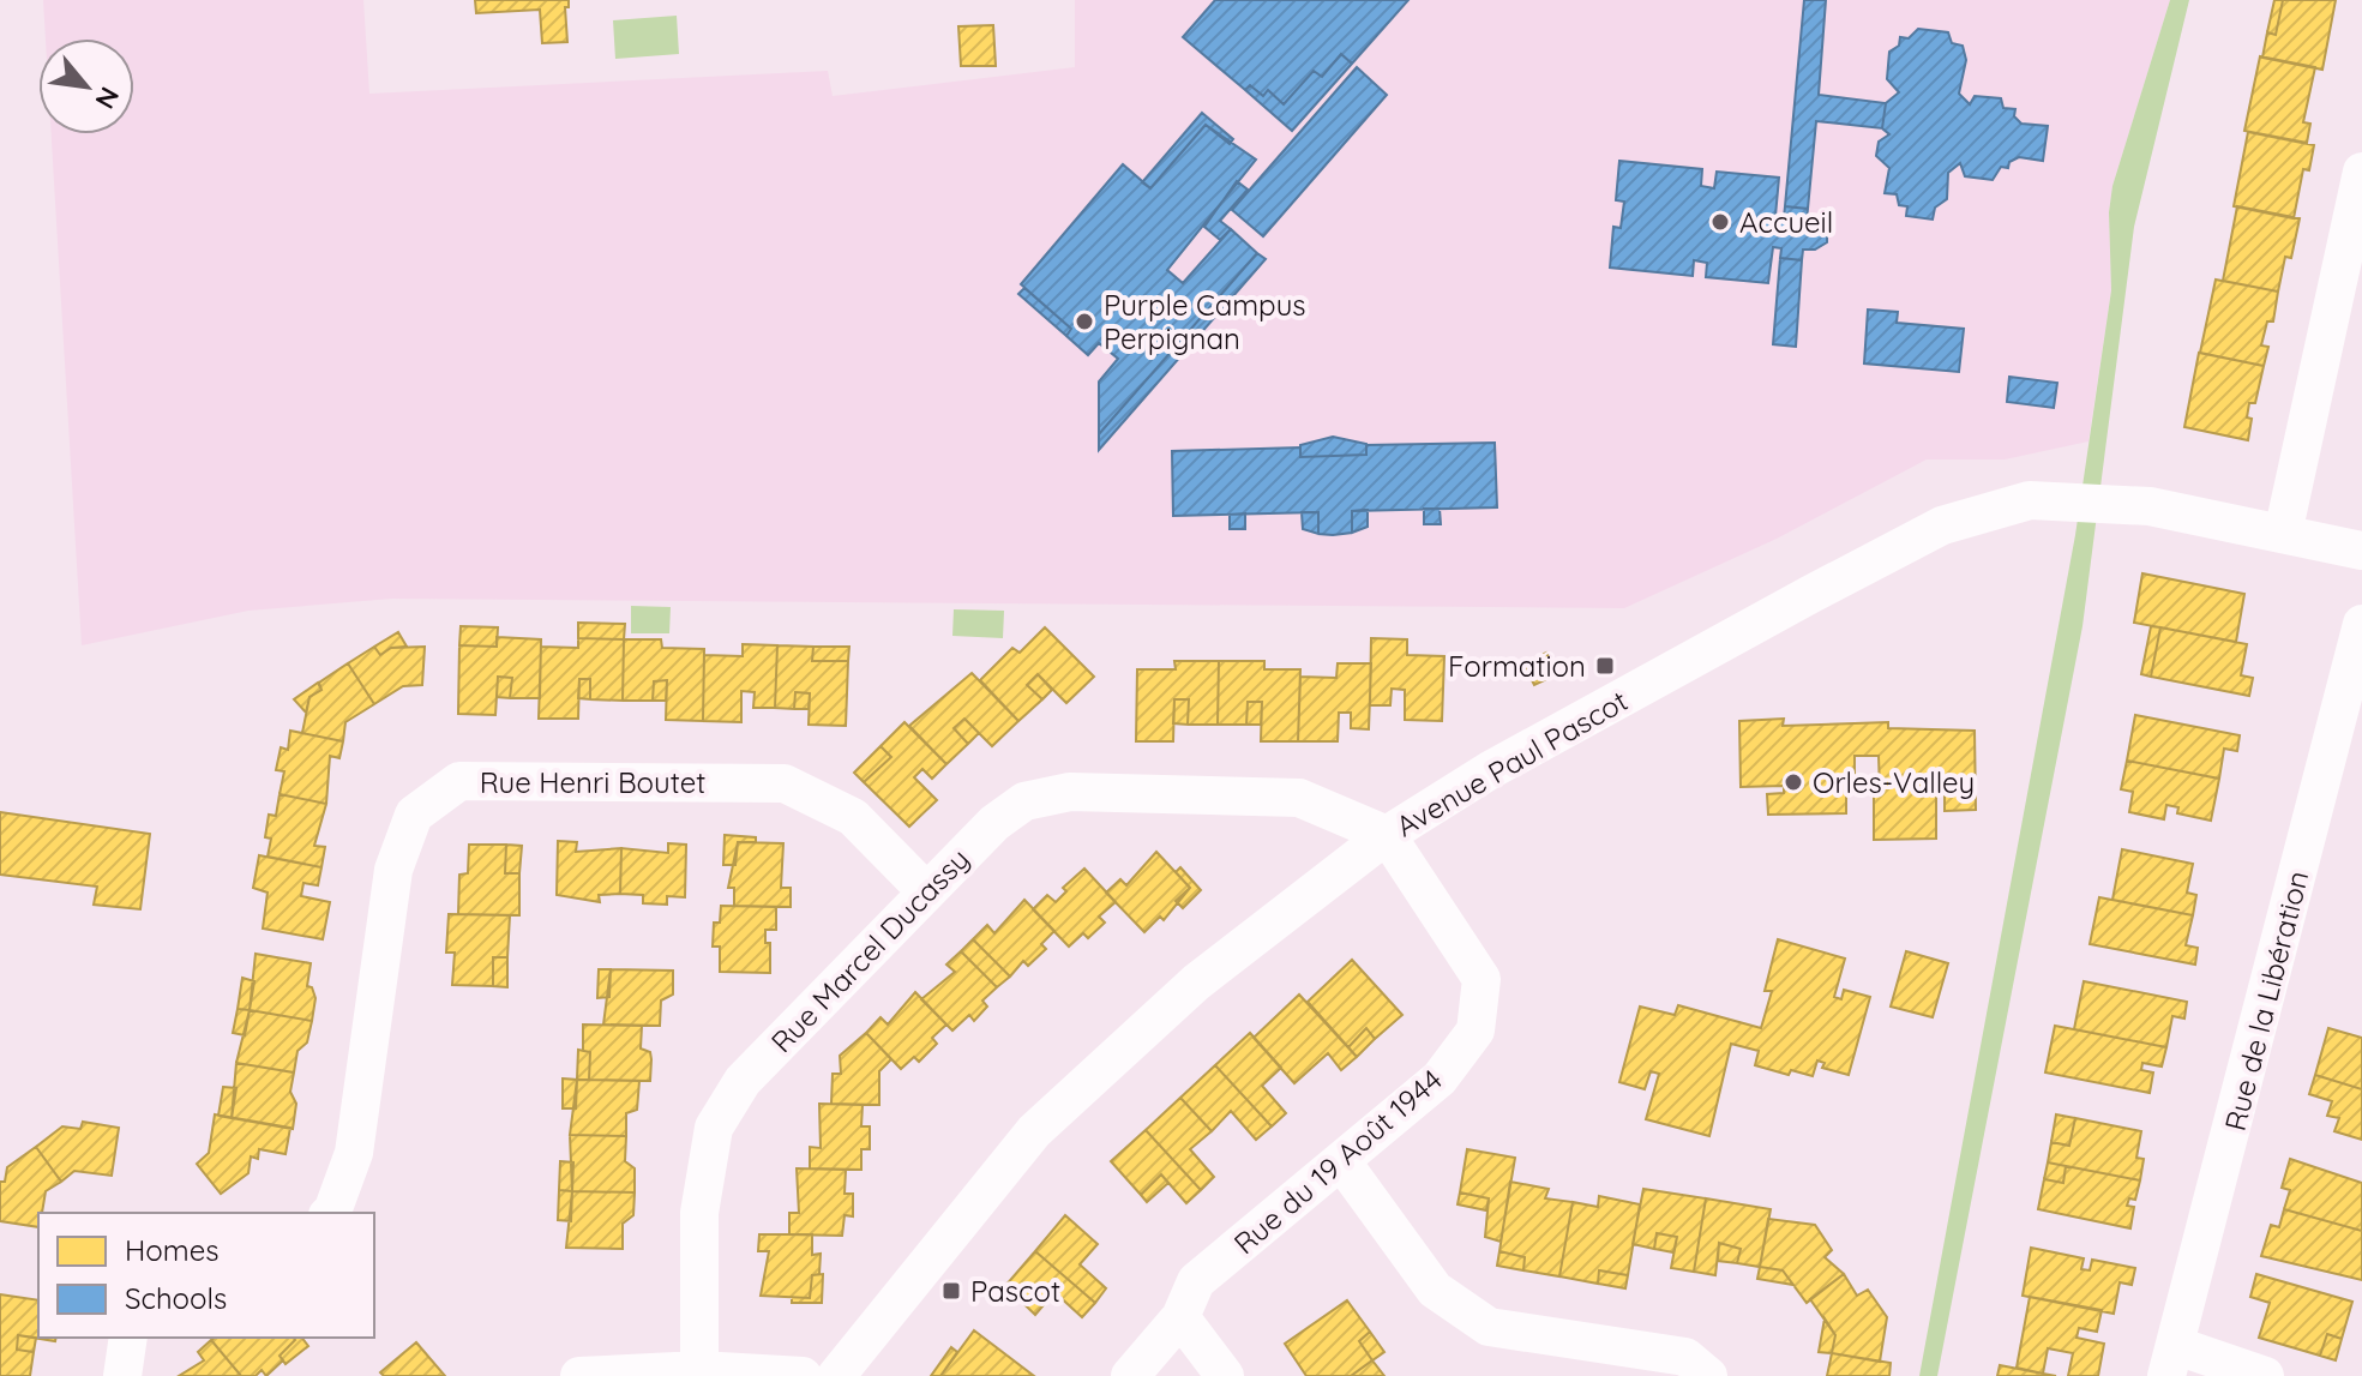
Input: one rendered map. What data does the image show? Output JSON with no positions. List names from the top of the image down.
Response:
{
  "streets": {
    "street": [
      "Avenue Paul Pascot",
      "Rue Henri Boutet",
      "Rue Marcel Ducassy",
      "Rue de la Libération",
      "Rue du 19 Août 1944"
    ]
  },
  "crossings": [
    ["Avenue Paul Pascot", "Rue Marcel Ducassy"],
    ["Avenue Paul Pascot", "Rue du 19 Août 1944"],
    ["Rue Henri Boutet", "Rue Marcel Ducassy"],
    ["Rue Marcel Ducassy", "Rue du 19 Août 1944"]
  ],
  "places": {
    "other": ["Accueil", "Purple Campus Perpignan", "Orles-Valley"],
    "transit": ["Formation", "Pascot"]
  },
  "legend": ["Homes", "Schools"],
  "north": "bottom right"
}
